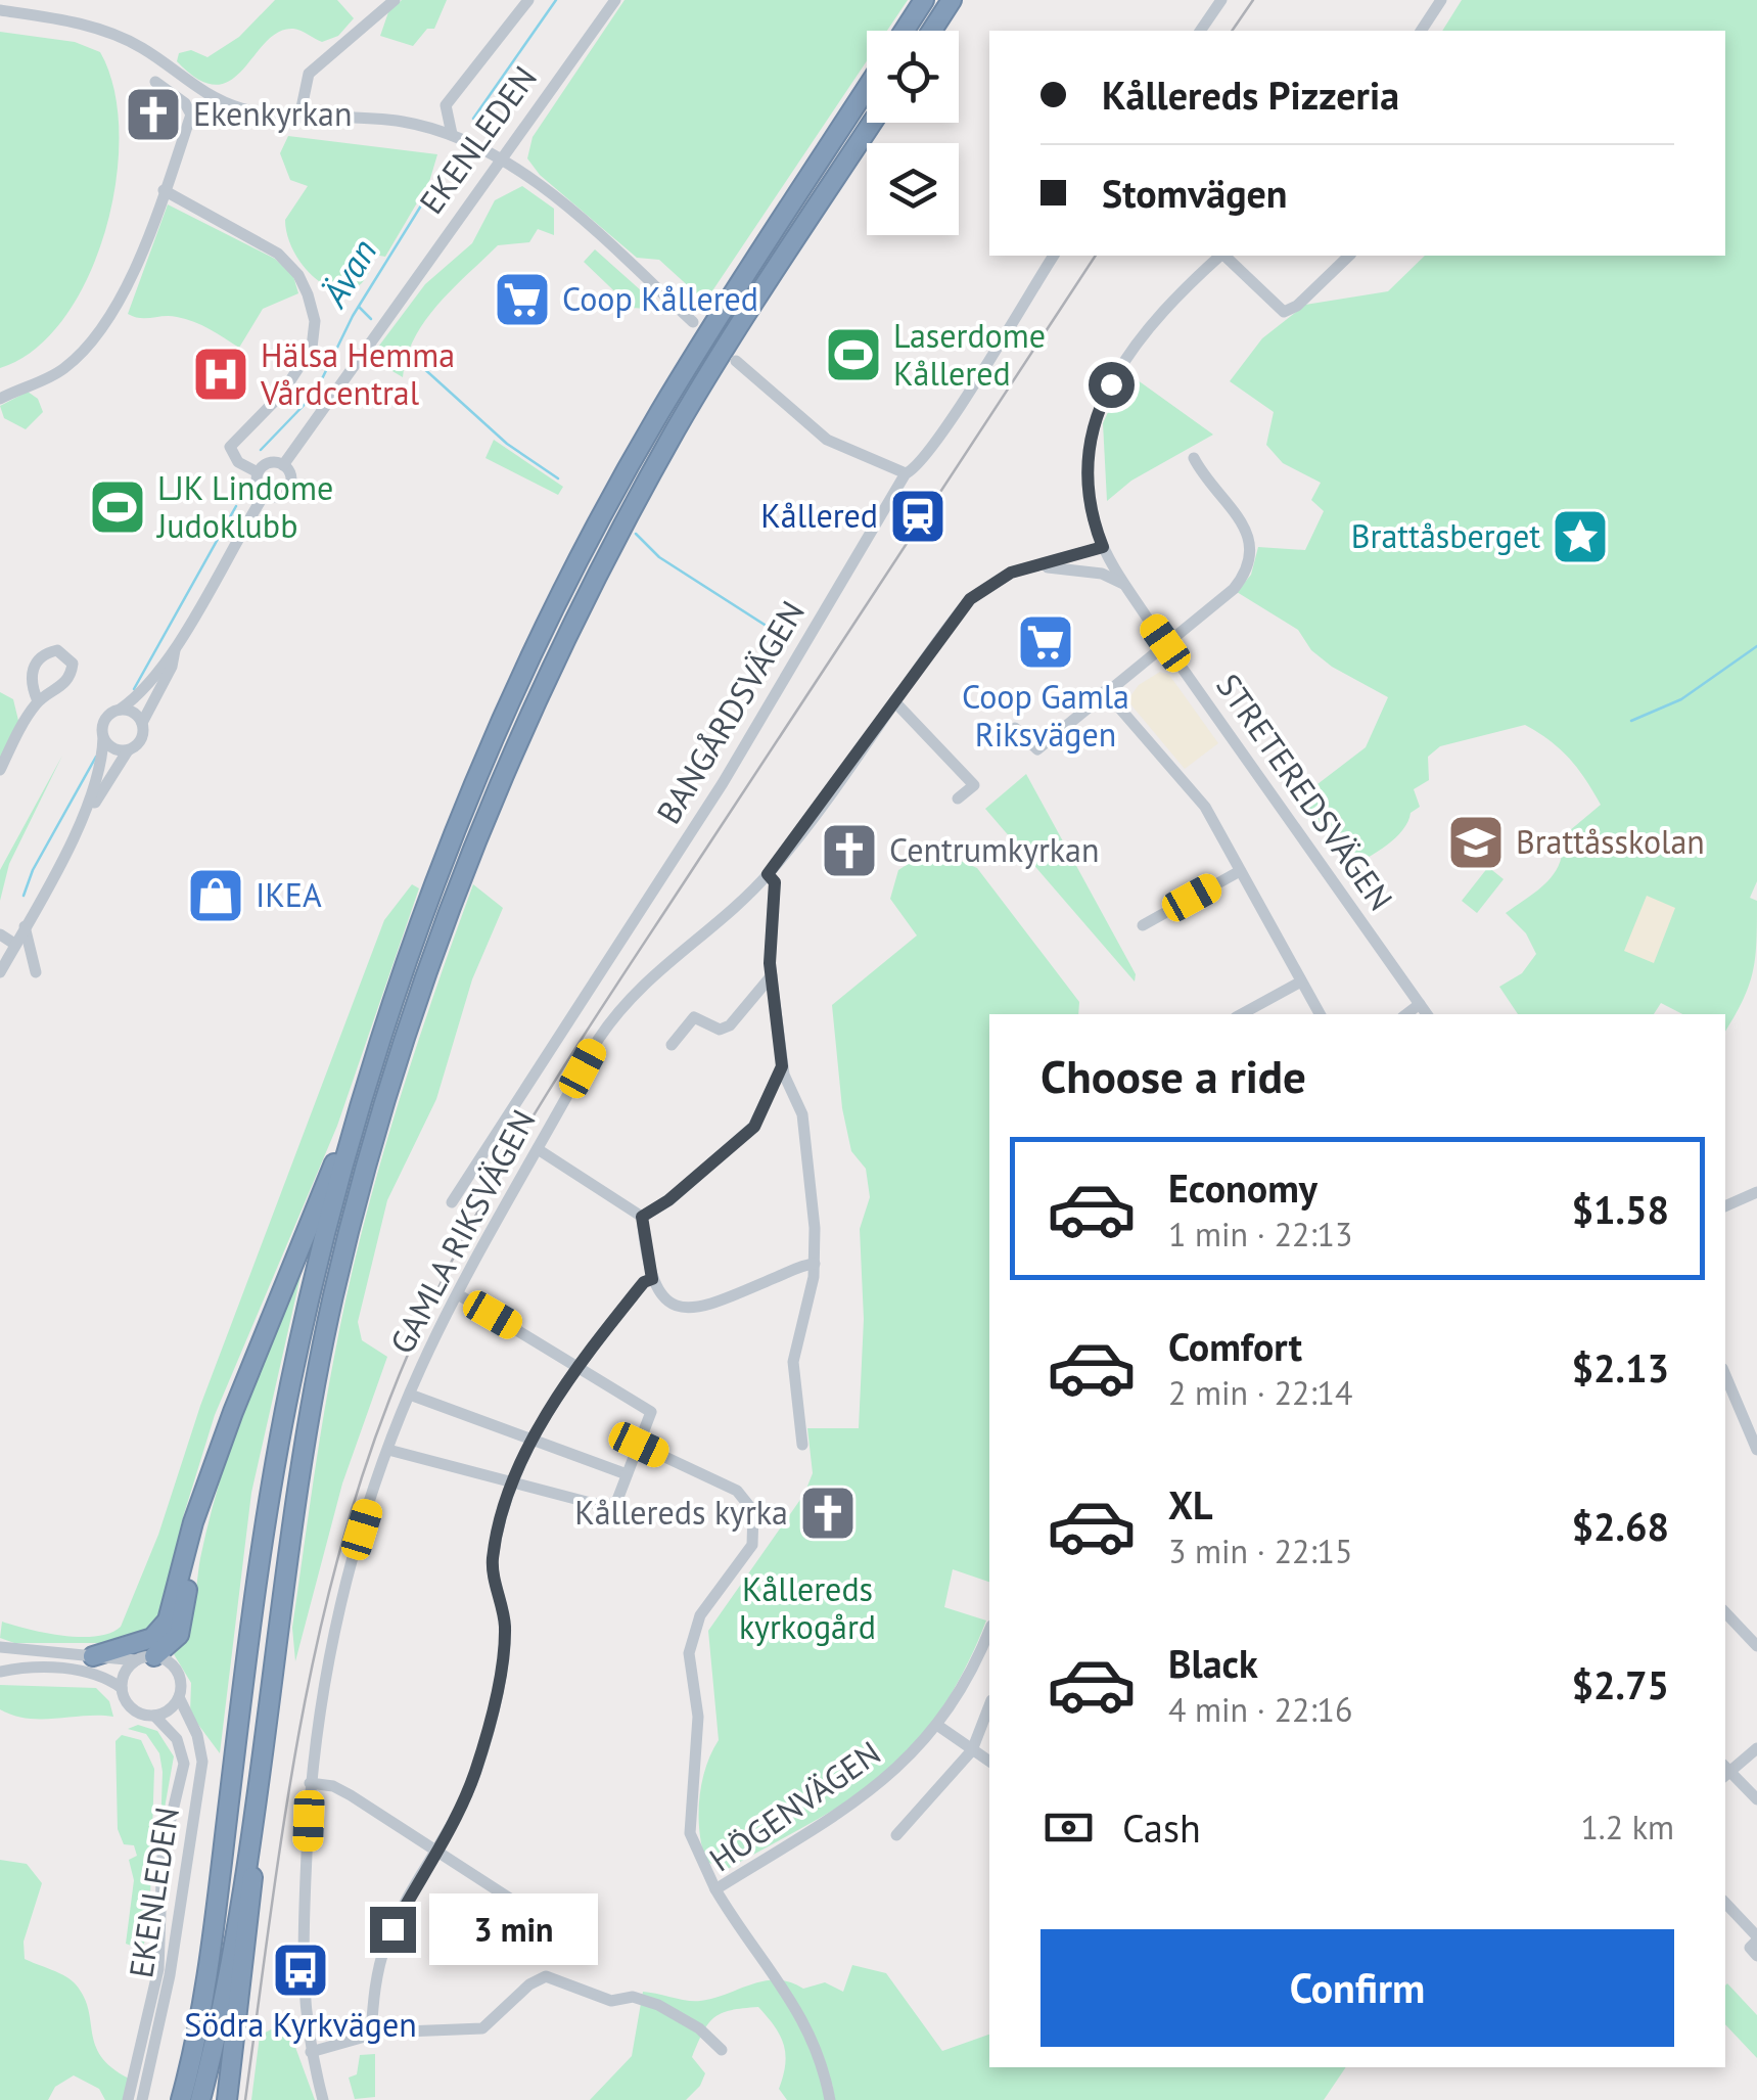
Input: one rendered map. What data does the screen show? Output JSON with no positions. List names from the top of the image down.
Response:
{
  "streets": {
    "street": [
      "EKENLEDEN",
      "BANGÅRDSVÄGEN",
      "STRETEREDSVÄGEN",
      "GAMLA RIKSVÄGEN",
      "HÖGENVÄGEN"
    ]
  },
  "crossings": [
    ["STRETEREDSVÄGEN", "GAMLA RIKSVÄGEN"]
  ],
  "water": ["Ävan"],
  "parks": ["Kållereds kyrkogård"],
  "places": {
    "church": ["Ekenkyrkan", "Centrumkyrkan", "Kållereds kyrka"],
    "supermarket": ["Coop Kållered", "Coop Gamla Riksvägen"],
    "sports": ["Laserdome Kållered", "LJK Lindome Judoklubb"],
    "hospital": ["Hälsa Hemma Vårdcentral"],
    "station": ["Kållered"],
    "place": ["Brattåsberget"],
    "school or university": ["Brattåsskolan"],
    "shop": ["IKEA"],
    "bus stop": ["Södra Kyrkvägen"]
  },
  "page": {
    "banner": ["Kållereds Pizzeria", "Stomvägen"],
    "heading": "Choose a ride",
    "list": [
      {
        "name": "Economy",
        "note": "1 min · 22:13",
        "value": "$1.58"
      },
      {
        "name": "Comfort",
        "note": "2 min · 22:14",
        "value": "$2.13"
      },
      {
        "name": "XL",
        "note": "3 min · 22:15",
        "value": "$2.68"
      },
      {
        "name": "Black",
        "note": "4 min · 22:16",
        "value": "$2.75"
      }
    ],
    "pay": ["Cash", "1.2 km"],
    "bubble": "3 min",
    "buttons": "Confirm"
  }
}
